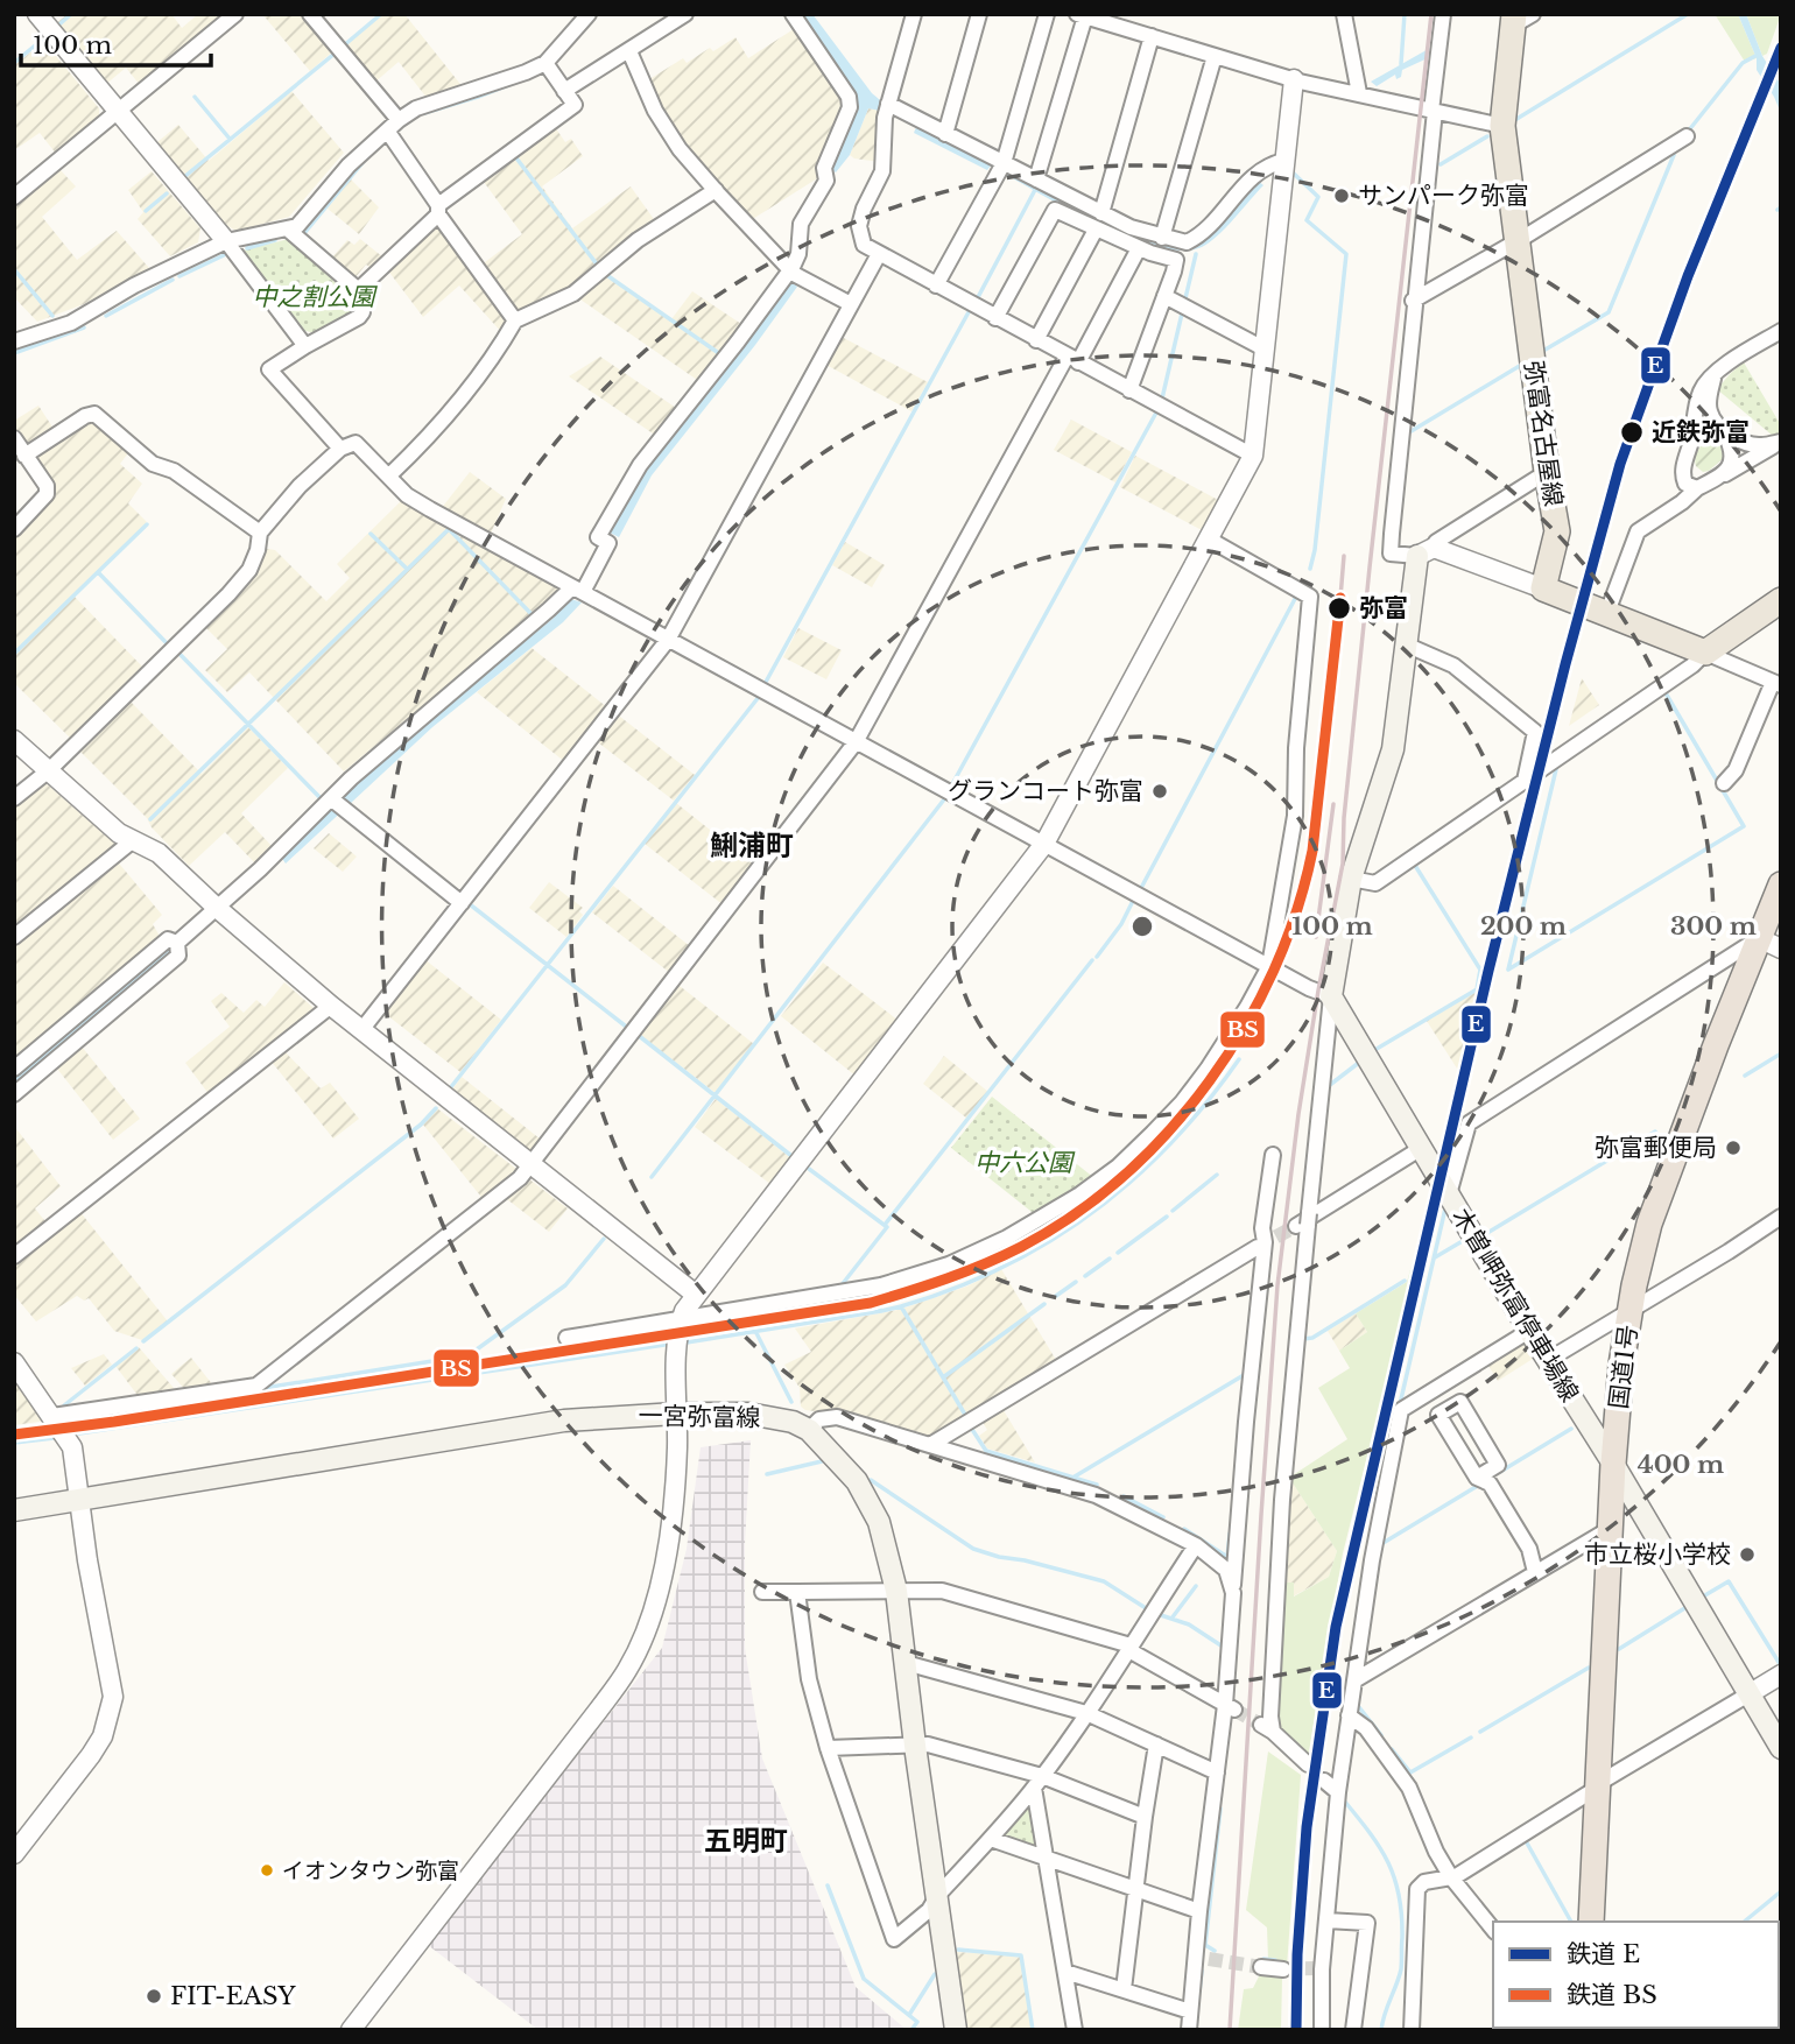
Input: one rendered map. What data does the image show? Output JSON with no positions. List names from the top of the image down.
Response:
{
  "streets": {
    "highway": ["国道1号"],
    "main road": ["弥富名古屋線", "木曽岬弥富停車場線", "一宮弥富線"]
  },
  "crossings": [
    ["木曽岬弥富停車場線", "国道1号"]
  ],
  "districts": ["鯏浦町", "五明町"],
  "parks": ["中之割公園", "中六公園"],
  "places": [
    "サンパーク弥富",
    "近鉄弥富",
    "弥富",
    "グランコート弥富",
    "弥富郵便局",
    "市立桜小学校",
    "イオンタウン弥富",
    "FIT-EASY"
  ],
  "lines": ["rail line E", "rail line BS"],
  "legend": ["鉄道 E", "鉄道 BS"],
  "scale_bar": "100 m",
  "rings": [
    "100 m",
    "200 m",
    "300 m",
    "400 m"
  ]
}
